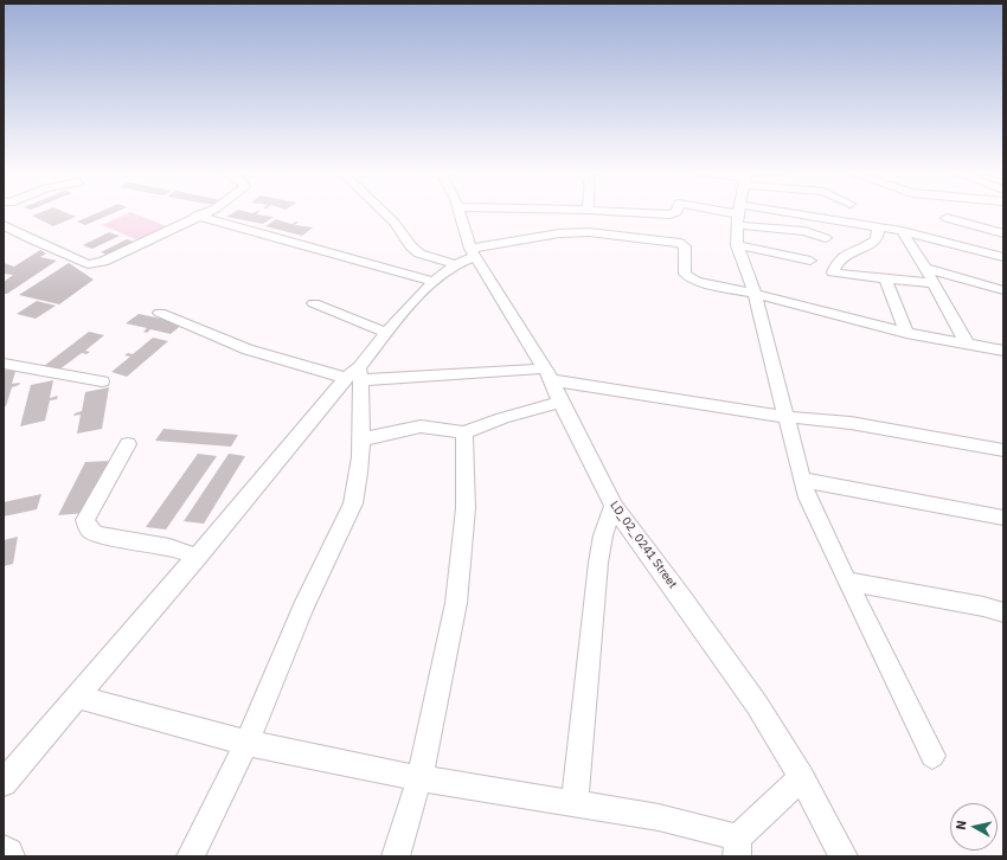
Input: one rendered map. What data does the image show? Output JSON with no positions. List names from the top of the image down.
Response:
{
  "streets": {
    "street": ["LD_02_0241 Street"]
  },
  "north": "left"
}
